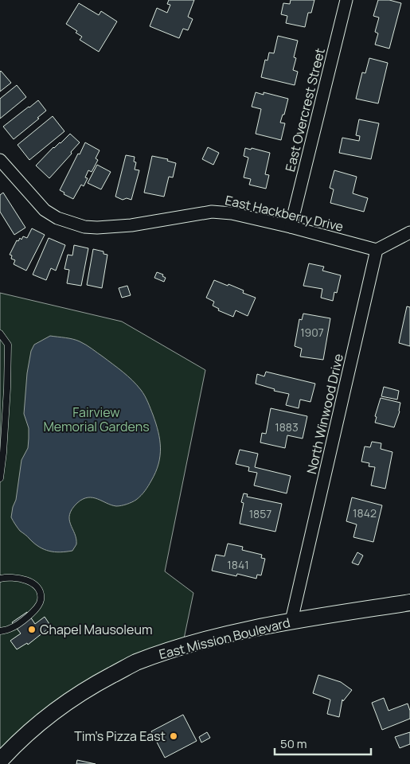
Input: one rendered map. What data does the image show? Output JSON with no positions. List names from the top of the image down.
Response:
{
  "streets": {
    "main road": ["East Mission Boulevard"],
    "street": ["East Overcrest Street", "East Hackberry Drive", "North Winwood Drive"]
  },
  "crossings": [
    ["East Overcrest Street", "East Hackberry Drive"],
    ["East Hackberry Drive", "North Winwood Drive"],
    ["North Winwood Drive", "East Mission Boulevard"]
  ],
  "parks": ["Fairview Memorial Gardens"],
  "places": ["Chapel Mausoleum", "Tim’s Pizza East"],
  "house_numbers": [
    "1907",
    "1883",
    "1842",
    "1857",
    "1841"
  ],
  "scale_bar": "50 m"
}
